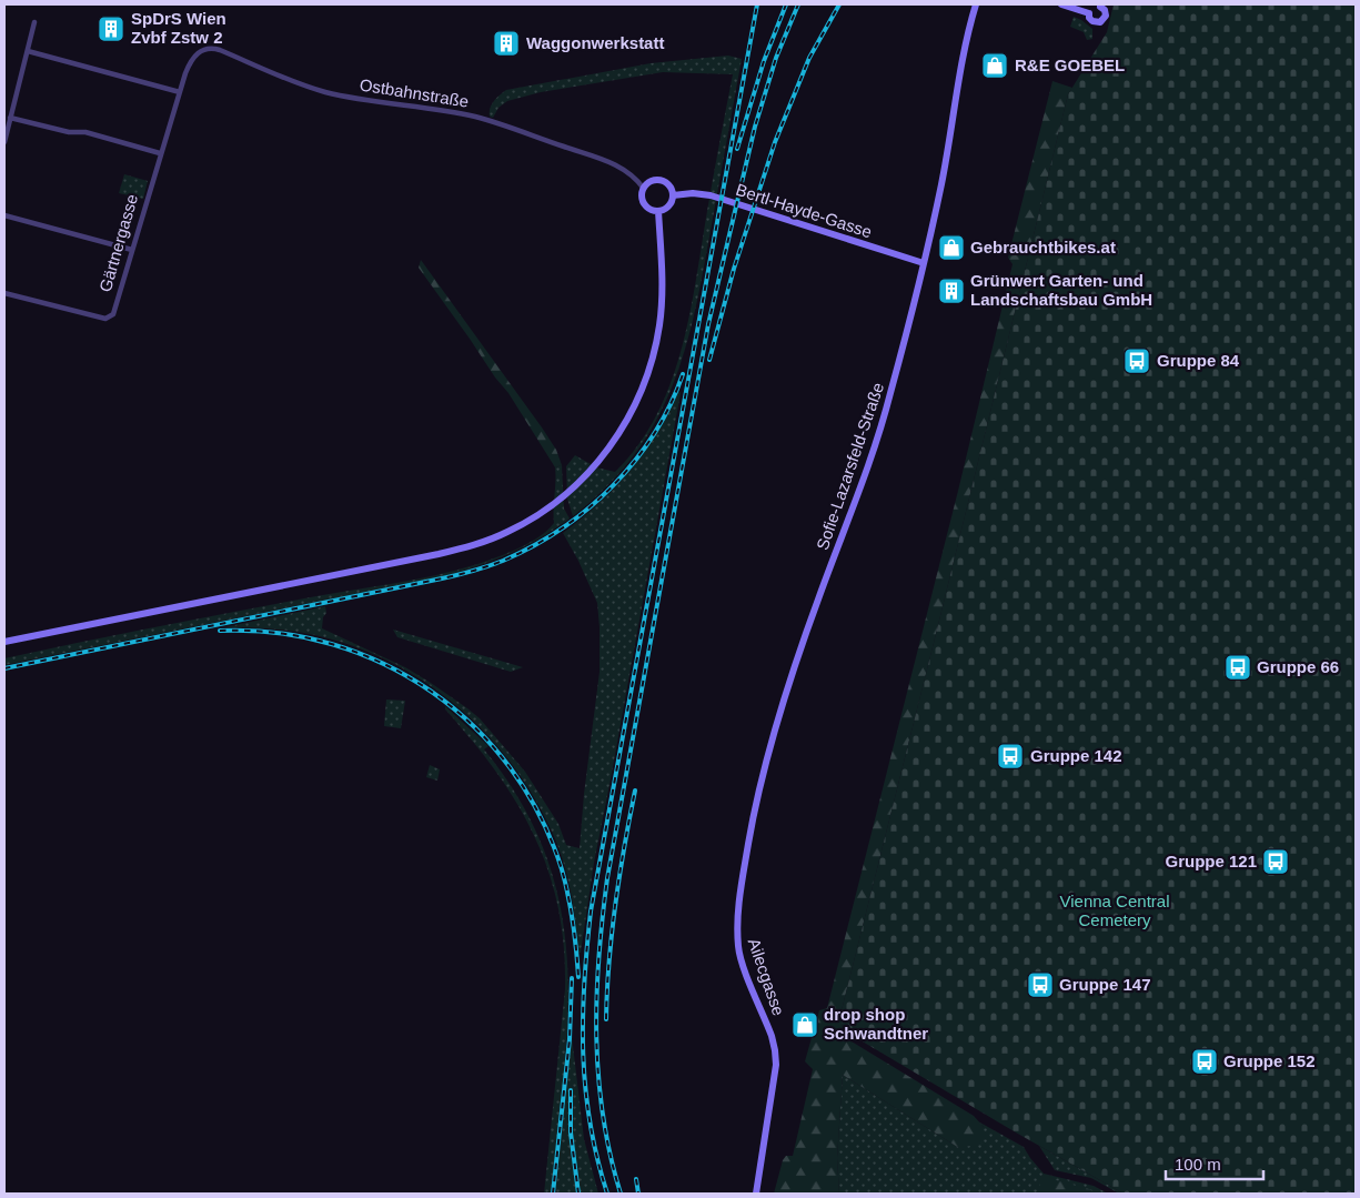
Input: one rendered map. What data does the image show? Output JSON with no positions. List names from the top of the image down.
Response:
{
  "streets": {
    "street": [
      "Ostbahnstraße",
      "Bertl-Hayde-Gasse",
      "Gärtnergasse",
      "Sofie-Lazarsfeld-Straße",
      "Ailecgasse"
    ]
  },
  "crossings": [
    ["Ostbahnstraße", "Bertl-Hayde-Gasse"],
    ["Ostbahnstraße", "Gärtnergasse"],
    ["Bertl-Hayde-Gasse", "Sofie-Lazarsfeld-Straße"],
    ["Sofie-Lazarsfeld-Straße", "Ailecgasse"]
  ],
  "parks": ["Vienna Central Cemetery"],
  "places": {
    "building": ["SpDrS Wien Zvbf Zstw 2", "Waggonwerkstatt", "Grünwert Garten- und Landschaftsbau GmbH"],
    "shop": ["R&E GOEBEL", "Gebrauchtbikes.at", "drop shop Schwandtner"],
    "bus stop": [
      "Gruppe 84",
      "Gruppe 66",
      "Gruppe 142",
      "Gruppe 121",
      "Gruppe 147",
      "Gruppe 152"
    ]
  },
  "scale_bar": "100 m"
}
